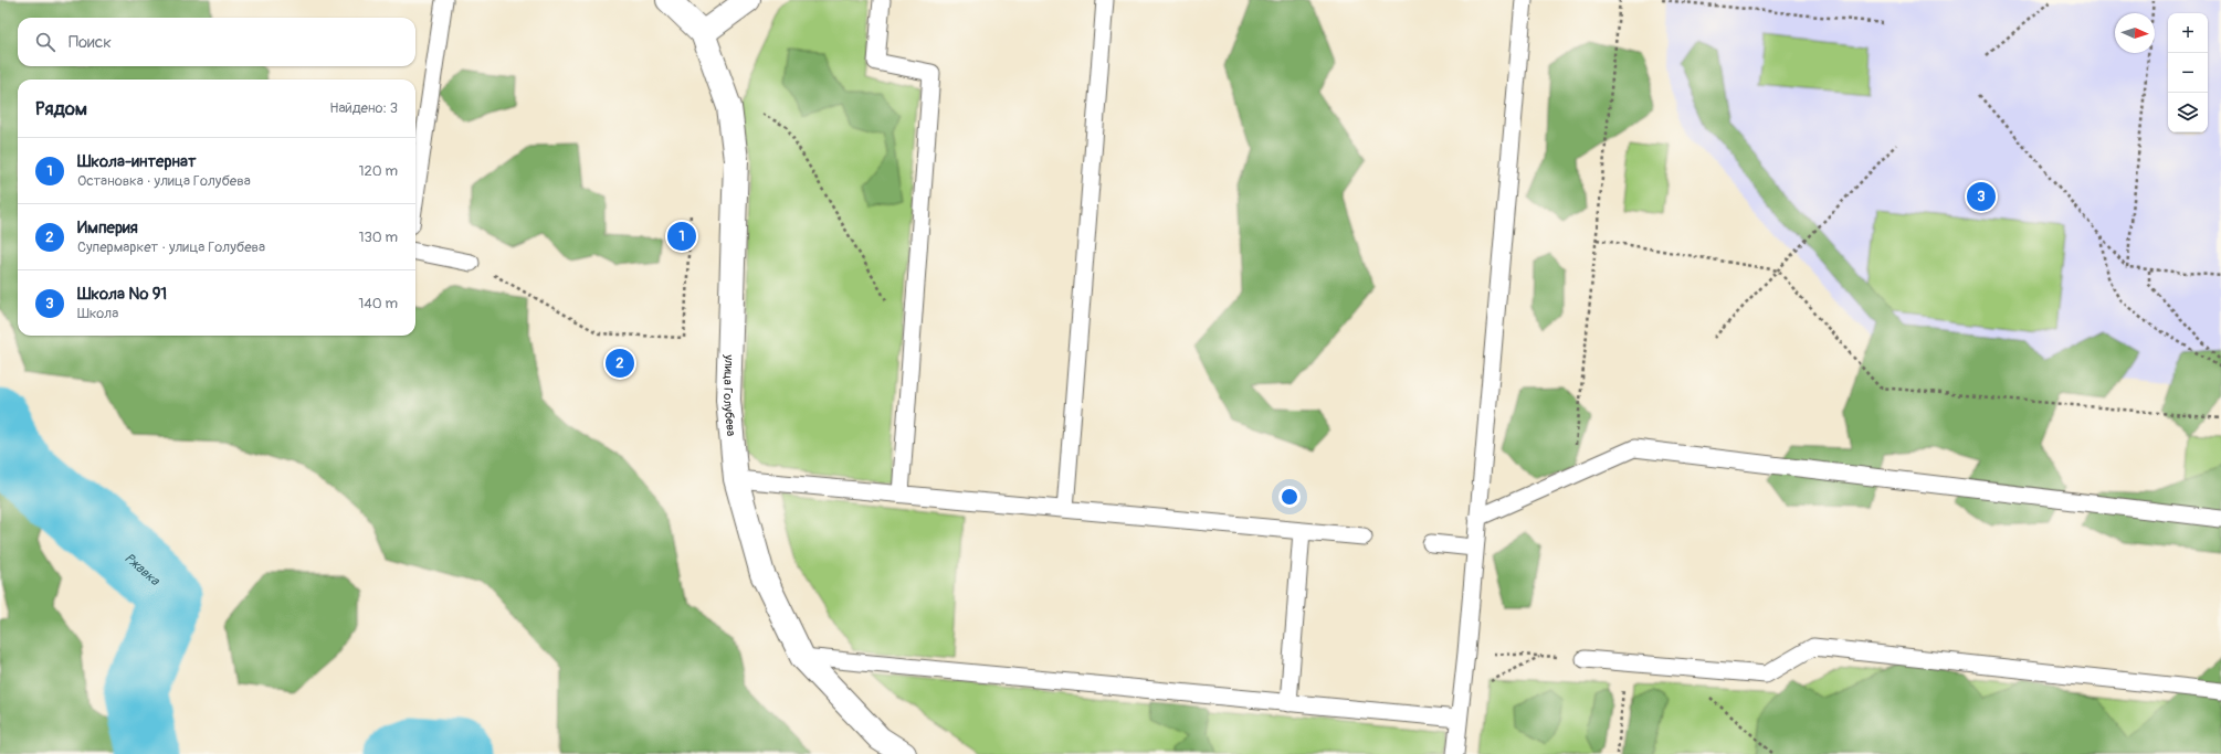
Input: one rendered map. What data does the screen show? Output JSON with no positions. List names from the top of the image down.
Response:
{
  "streets": {
    "street": ["улица Голубева"]
  },
  "water": ["Ржавка"],
  "north": "right",
  "page": {
    "map_buttons": ["+", "−"],
    "search": "Поиск",
    "heading": ["Рядом", "Найдено: 3"],
    "list": [
      {
        "mark": "1",
        "name": "Школа-интернат",
        "note": "Остановка · улица Голубева",
        "value": "120 m"
      },
      {
        "mark": "2",
        "name": "Империя",
        "note": "Супермаркет · улица Голубева",
        "value": "130 m"
      },
      {
        "mark": "3",
        "name": "Школа № 91",
        "note": "Школа",
        "value": "140 m"
      }
    ],
    "pins": ["3", "1", "2"]
  }
}
